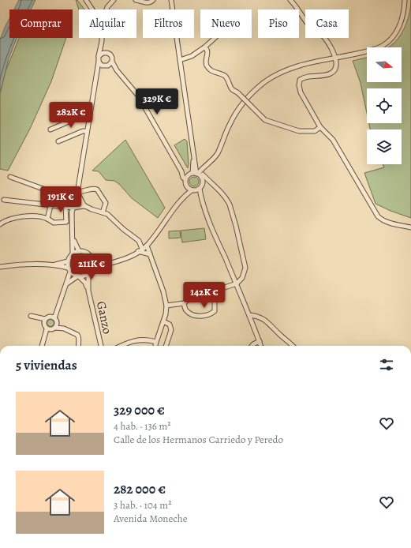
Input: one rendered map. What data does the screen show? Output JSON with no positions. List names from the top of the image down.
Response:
{
  "streets": {
    "street": ["Ganzo"]
  },
  "north": "right",
  "page": {
    "chip": [
      "Comprar",
      "Alquilar",
      "Filtros",
      "Nuevo",
      "Piso",
      "Casa"
    ],
    "price": [
      "329K €",
      "282K €",
      "191K €",
      "211K €",
      "142K €"
    ],
    "heading": "5 viviendas",
    "list": [
      {
        "name": "329 000 €",
        "note": "4 hab. · 136 m² · Calle de los Hermanos Carriedo y Peredo"
      },
      {
        "name": "282 000 €",
        "note": "3 hab. · 104 m² · Avenida Moneche"
      }
    ]
  }
}
